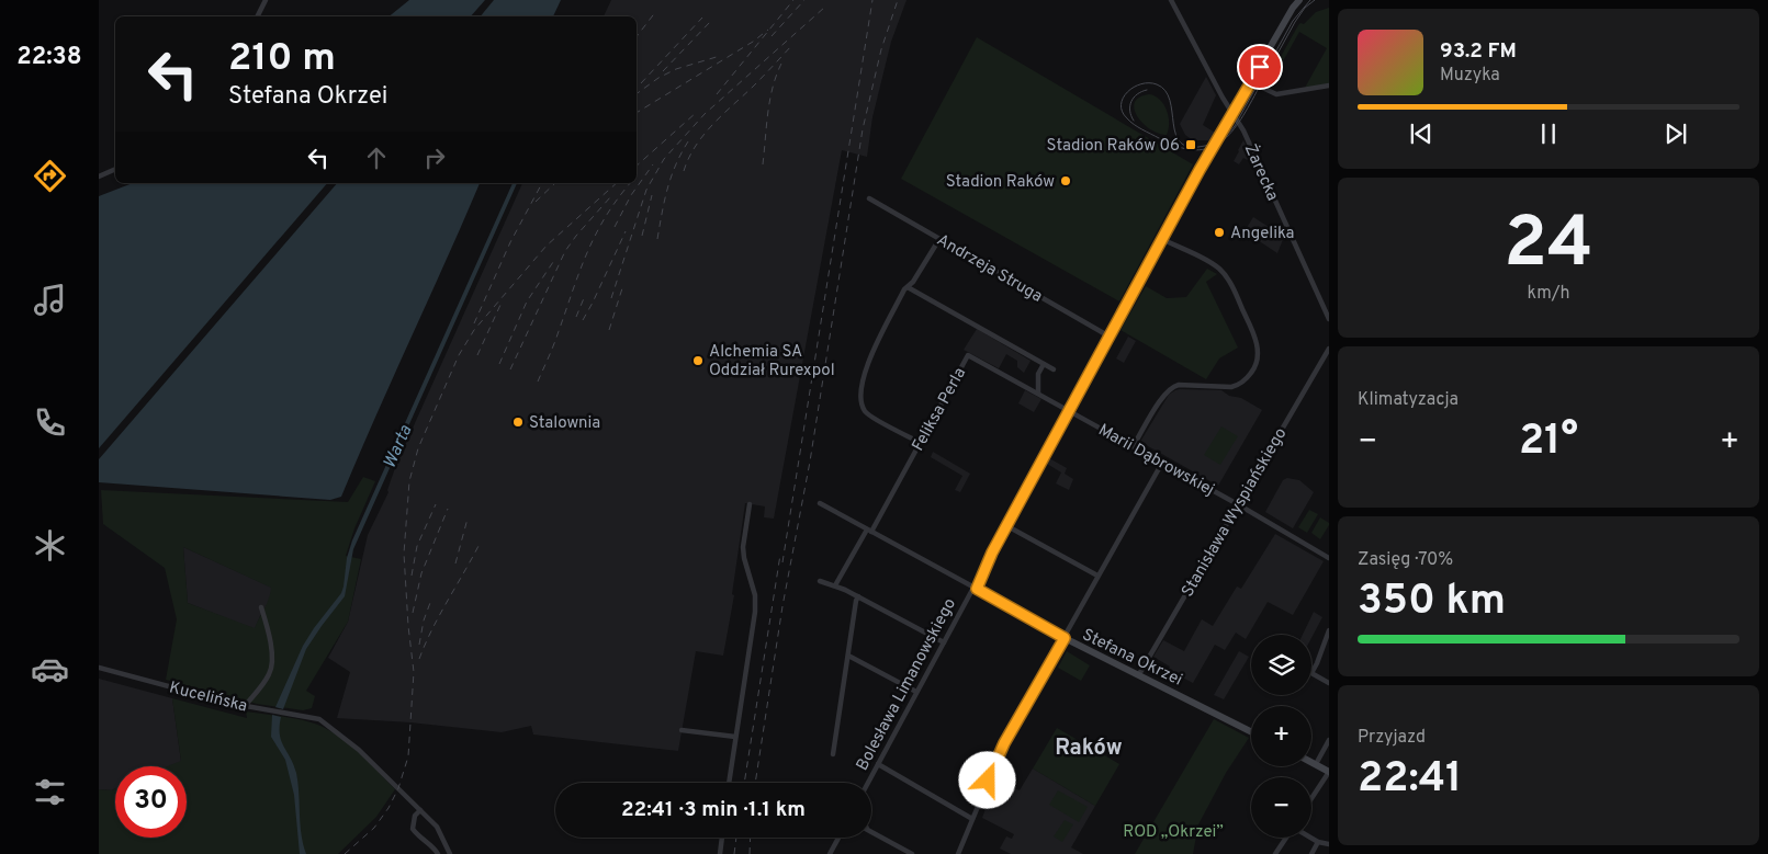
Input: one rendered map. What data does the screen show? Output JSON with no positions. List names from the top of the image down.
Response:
{
  "streets": {
    "street": [
      "Żarecka",
      "Andrzeja Struga",
      "Feliksa Perla",
      "Marii Dąbrowskiej",
      "Stanisława Wyspiańskiego",
      "Stefana Okrzei",
      "Bolesława Limanowskiego",
      "Kucelińska"
    ]
  },
  "crossings": [
    ["Żarecka", "Bolesława Limanowskiego"],
    ["Andrzeja Struga", "Bolesława Limanowskiego"],
    ["Feliksa Perla", "Marii Dąbrowskiej"],
    ["Feliksa Perla", "Stefana Okrzei"],
    ["Feliksa Perla", "Bolesława Limanowskiego"],
    ["Marii Dąbrowskiej", "Stanisława Wyspiańskiego"],
    ["Marii Dąbrowskiej", "Bolesława Limanowskiego"],
    ["Stanisława Wyspiańskiego", "Stefana Okrzei"],
    ["Stefana Okrzei", "Bolesława Limanowskiego"]
  ],
  "districts": ["Raków"],
  "water": ["Warta"],
  "parks": ["ROD „Okrzei”"],
  "places": {
    "transit": ["Stadion Raków 06"],
    "other": [
      "Stadion Raków",
      "Angelika",
      "Alchemia SA Oddział Rurexpol",
      "Stalownia"
    ]
  },
  "page": {
    "tabs": "22:38",
    "turn": ["210 m", "Stefana Okrzei"],
    "song": ["93.2 FM", "Muzyka"],
    "tile": [
      ["24", "km/h"],
      "Klimatyzacja",
      ["Zasięg · 70%", "350 km"],
      ["Przyjazd", "22:41"]
    ],
    "heat": ["−", "21°", "+"],
    "map_buttons": ["+", "−"],
    "limit": "30",
    "trip": "22:41 · 3 min · 1.1 km"
  }
}
